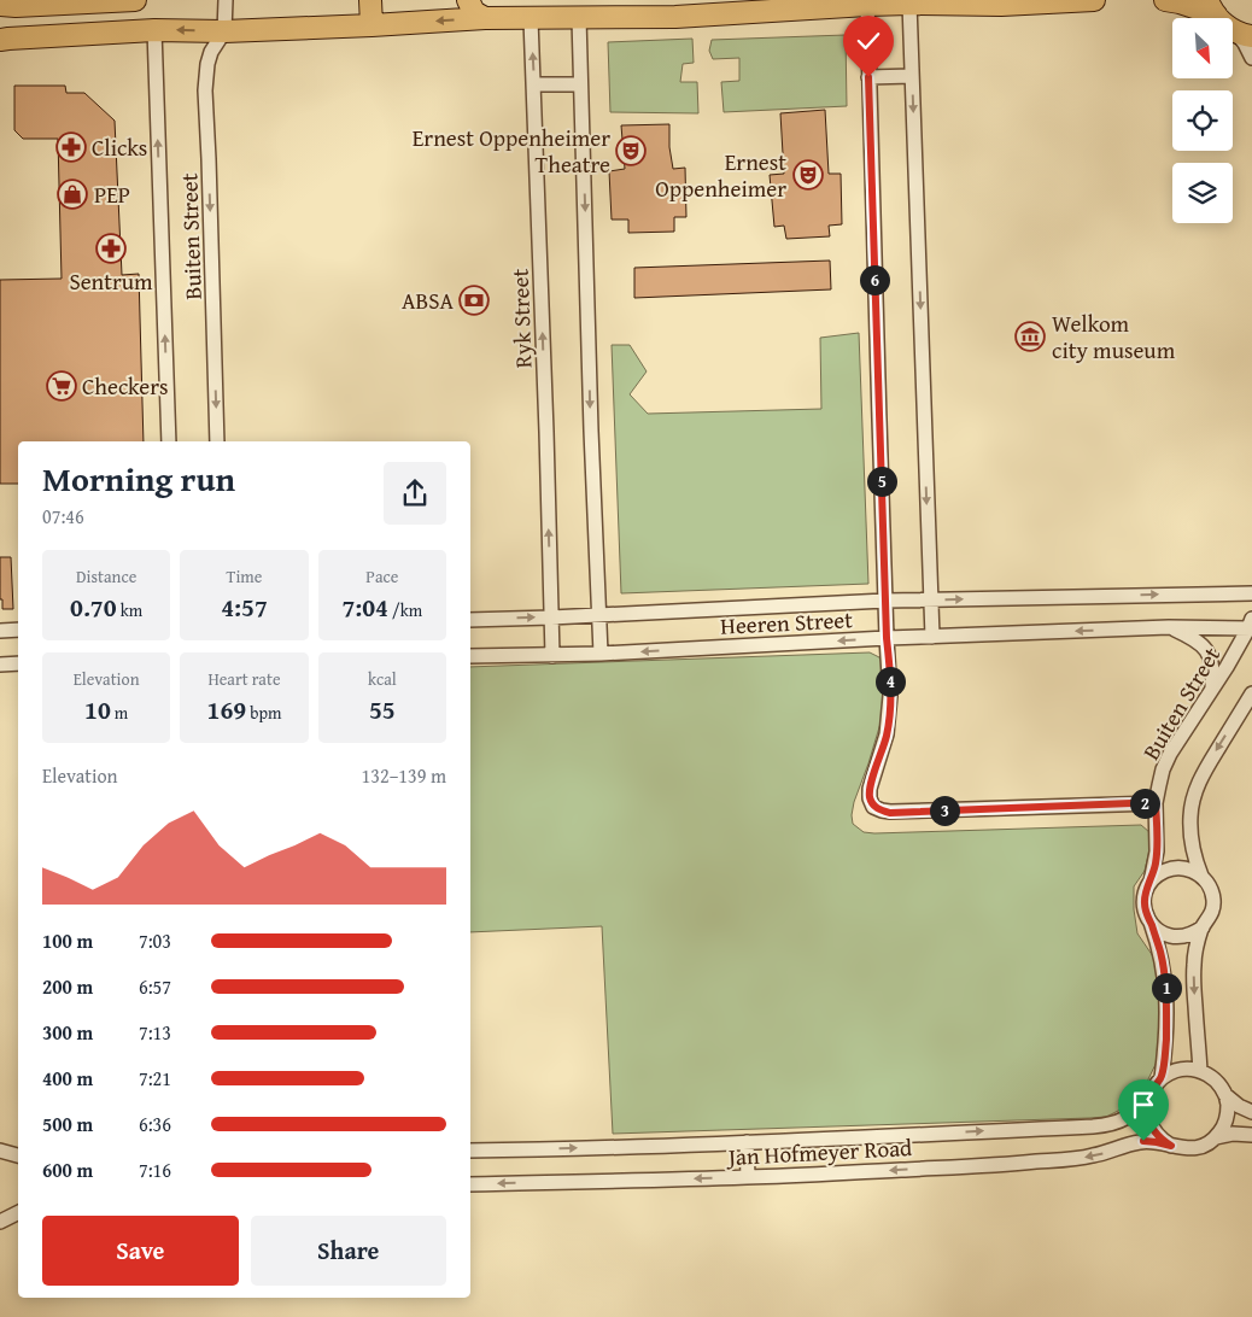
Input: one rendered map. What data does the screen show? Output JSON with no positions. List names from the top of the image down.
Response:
{
  "streets": {
    "street": [
      "Buiten Street",
      "Ryk Street",
      "Heeren Street",
      "Jan Hofmeyer Road"
    ]
  },
  "crossings": [
    ["Buiten Street", "Heeren Street"],
    ["Ryk Street", "Heeren Street"]
  ],
  "places": {
    "pharmacy": ["Clicks", "Sentrum"],
    "theatre": ["Ernest Oppenheimer Theatre", "Ernest Oppenheimer"],
    "shop": ["PEP"],
    "bank": ["ABSA"],
    "museum": ["Welkom city museum"],
    "supermarket": ["Checkers"]
  },
  "north": "bottom right",
  "page": {
    "pins": [
      "6",
      "5",
      "4",
      "2",
      "3",
      "1"
    ],
    "heading": ["Morning run", "07:46"],
    "stats": [
      ["Distance", "0.70 km"],
      ["Time", "4:57"],
      ["Pace", "7:04 /km"],
      ["Elevation", "10 m"],
      ["Heart rate", "169 bpm"],
      ["kcal", "55"]
    ],
    "chart": ["Elevation", "132–139 m"],
    "list": [
      {
        "name": "100 m",
        "note": "7:03"
      },
      {
        "name": "200 m",
        "note": "6:57"
      },
      {
        "name": "300 m",
        "note": "7:13"
      },
      {
        "name": "400 m",
        "note": "7:21"
      },
      {
        "name": "500 m",
        "note": "6:36"
      },
      {
        "name": "600 m",
        "note": "7:16"
      }
    ],
    "buttons": ["Save", "Share"]
  }
}
